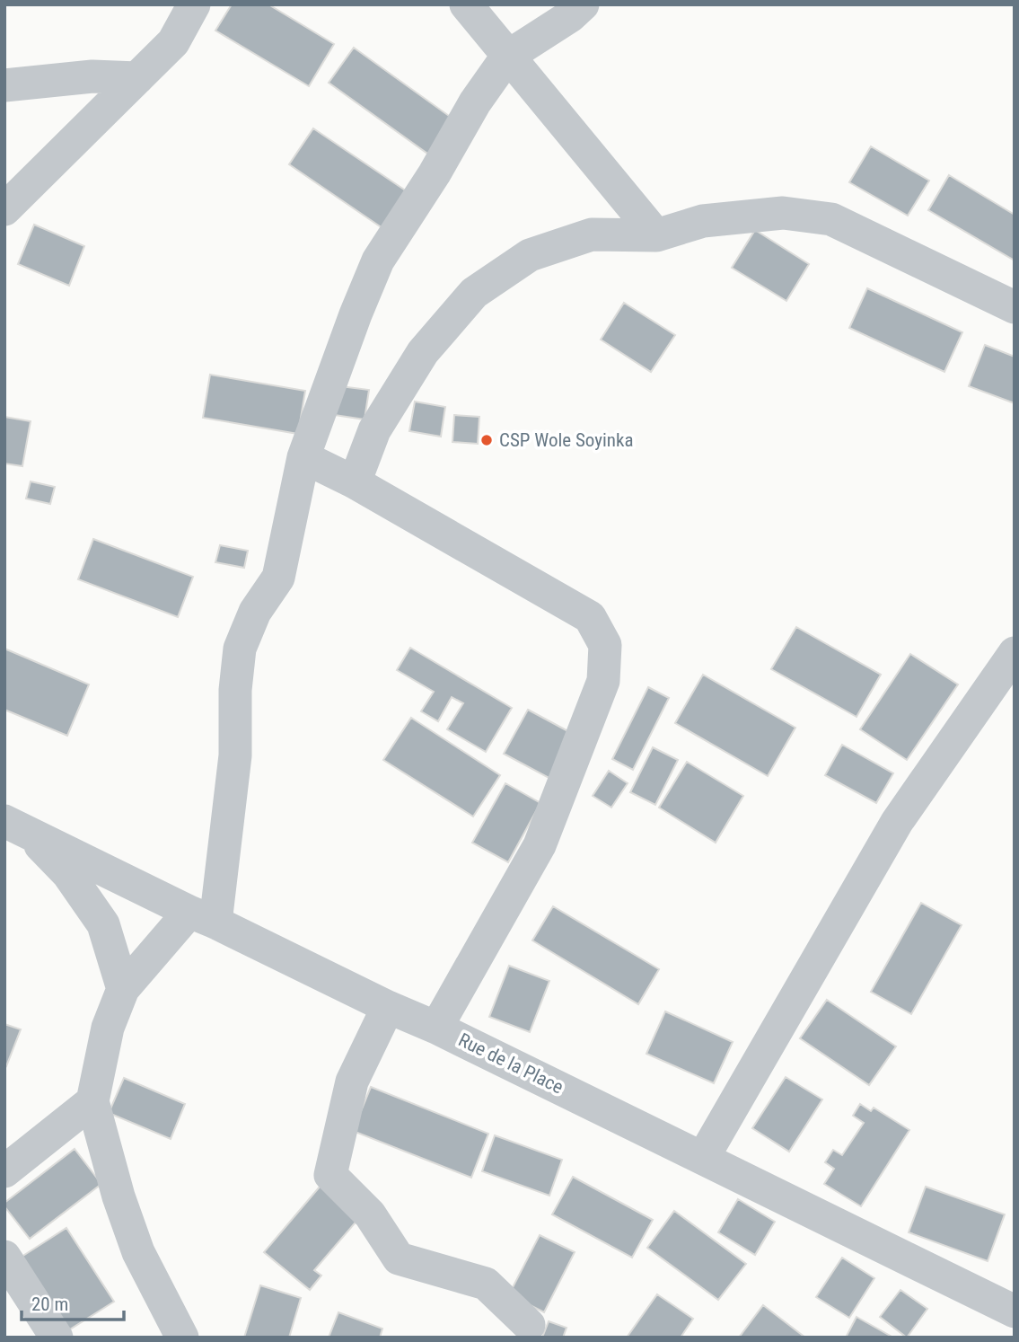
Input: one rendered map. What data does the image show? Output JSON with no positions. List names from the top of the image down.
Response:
{
  "streets": {
    "street": ["Rue de la Place"]
  },
  "places": ["CSP Wole Soyinka"],
  "scale_bar": "20 m"
}
